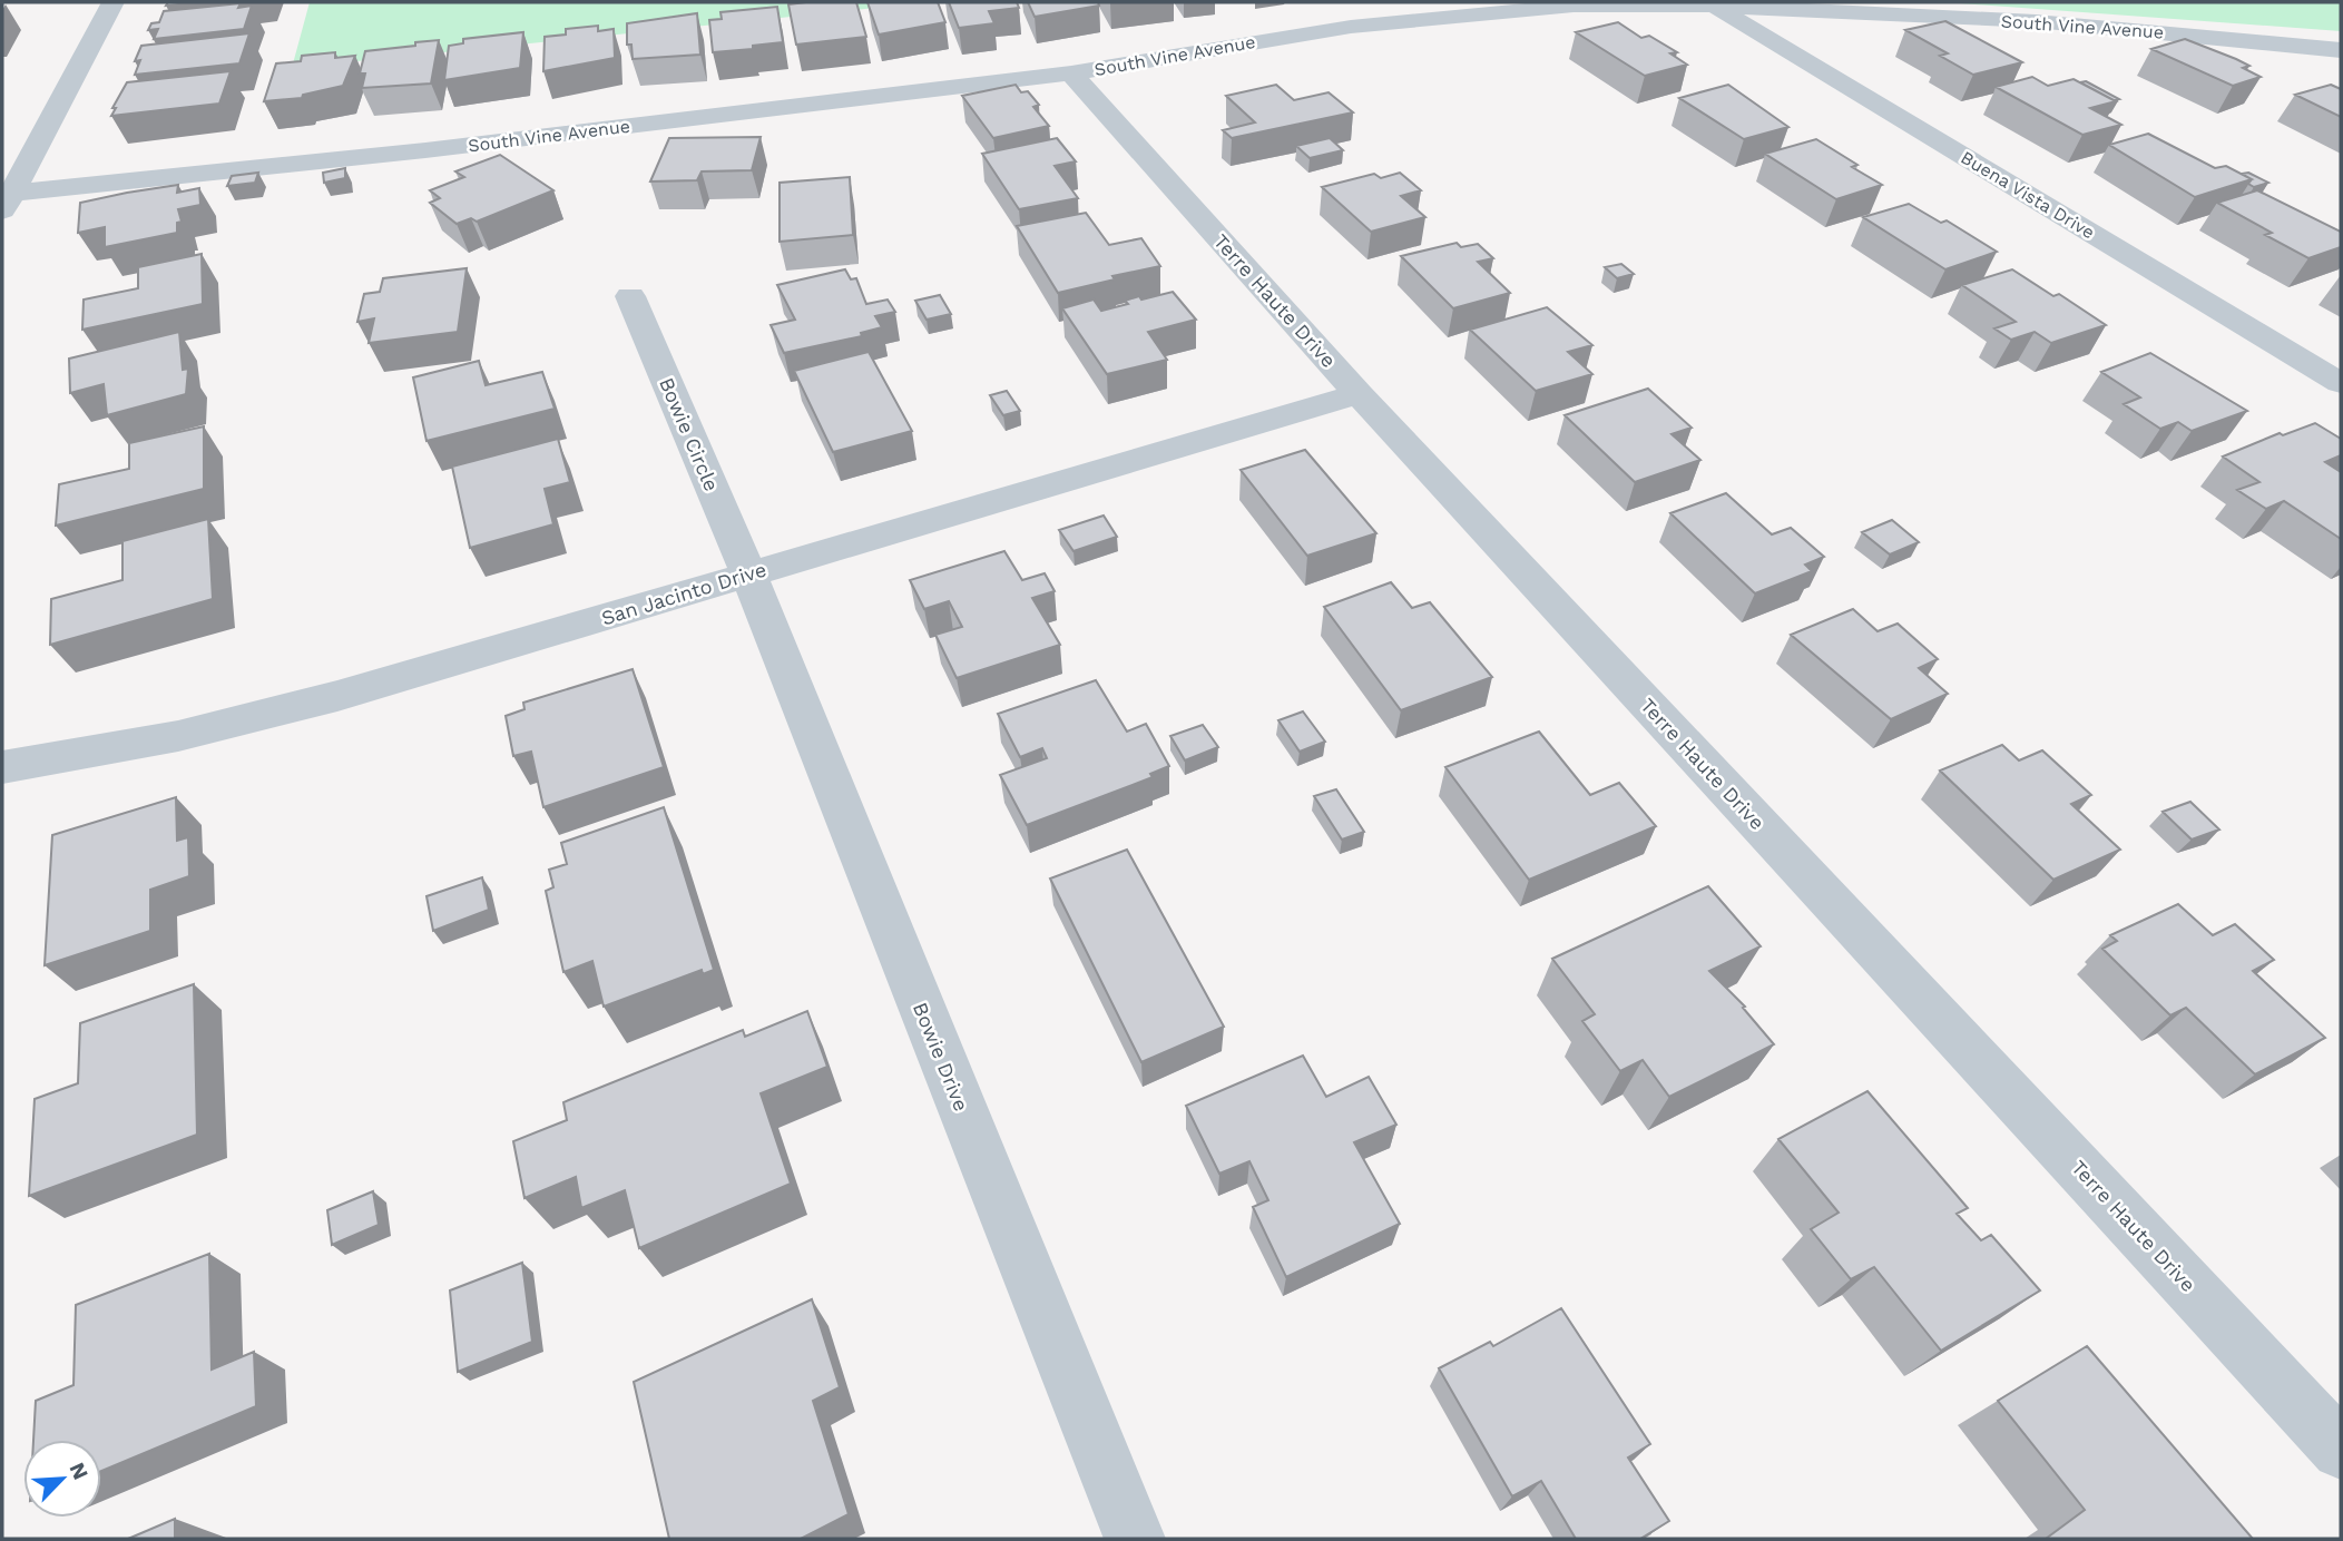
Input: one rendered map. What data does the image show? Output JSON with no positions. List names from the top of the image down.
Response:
{
  "streets": {
    "street": [
      "South Vine Avenue",
      "Buena Vista Drive",
      "Terre Haute Drive",
      "Bowie Circle",
      "San Jacinto Drive",
      "Bowie Drive"
    ]
  },
  "crossings": [
    ["South Vine Avenue", "Buena Vista Drive"],
    ["South Vine Avenue", "Terre Haute Drive"],
    ["Terre Haute Drive", "San Jacinto Drive"],
    ["Bowie Circle", "San Jacinto Drive"],
    ["Bowie Circle", "Bowie Drive"],
    ["San Jacinto Drive", "Bowie Drive"]
  ],
  "north": "top right"
}
